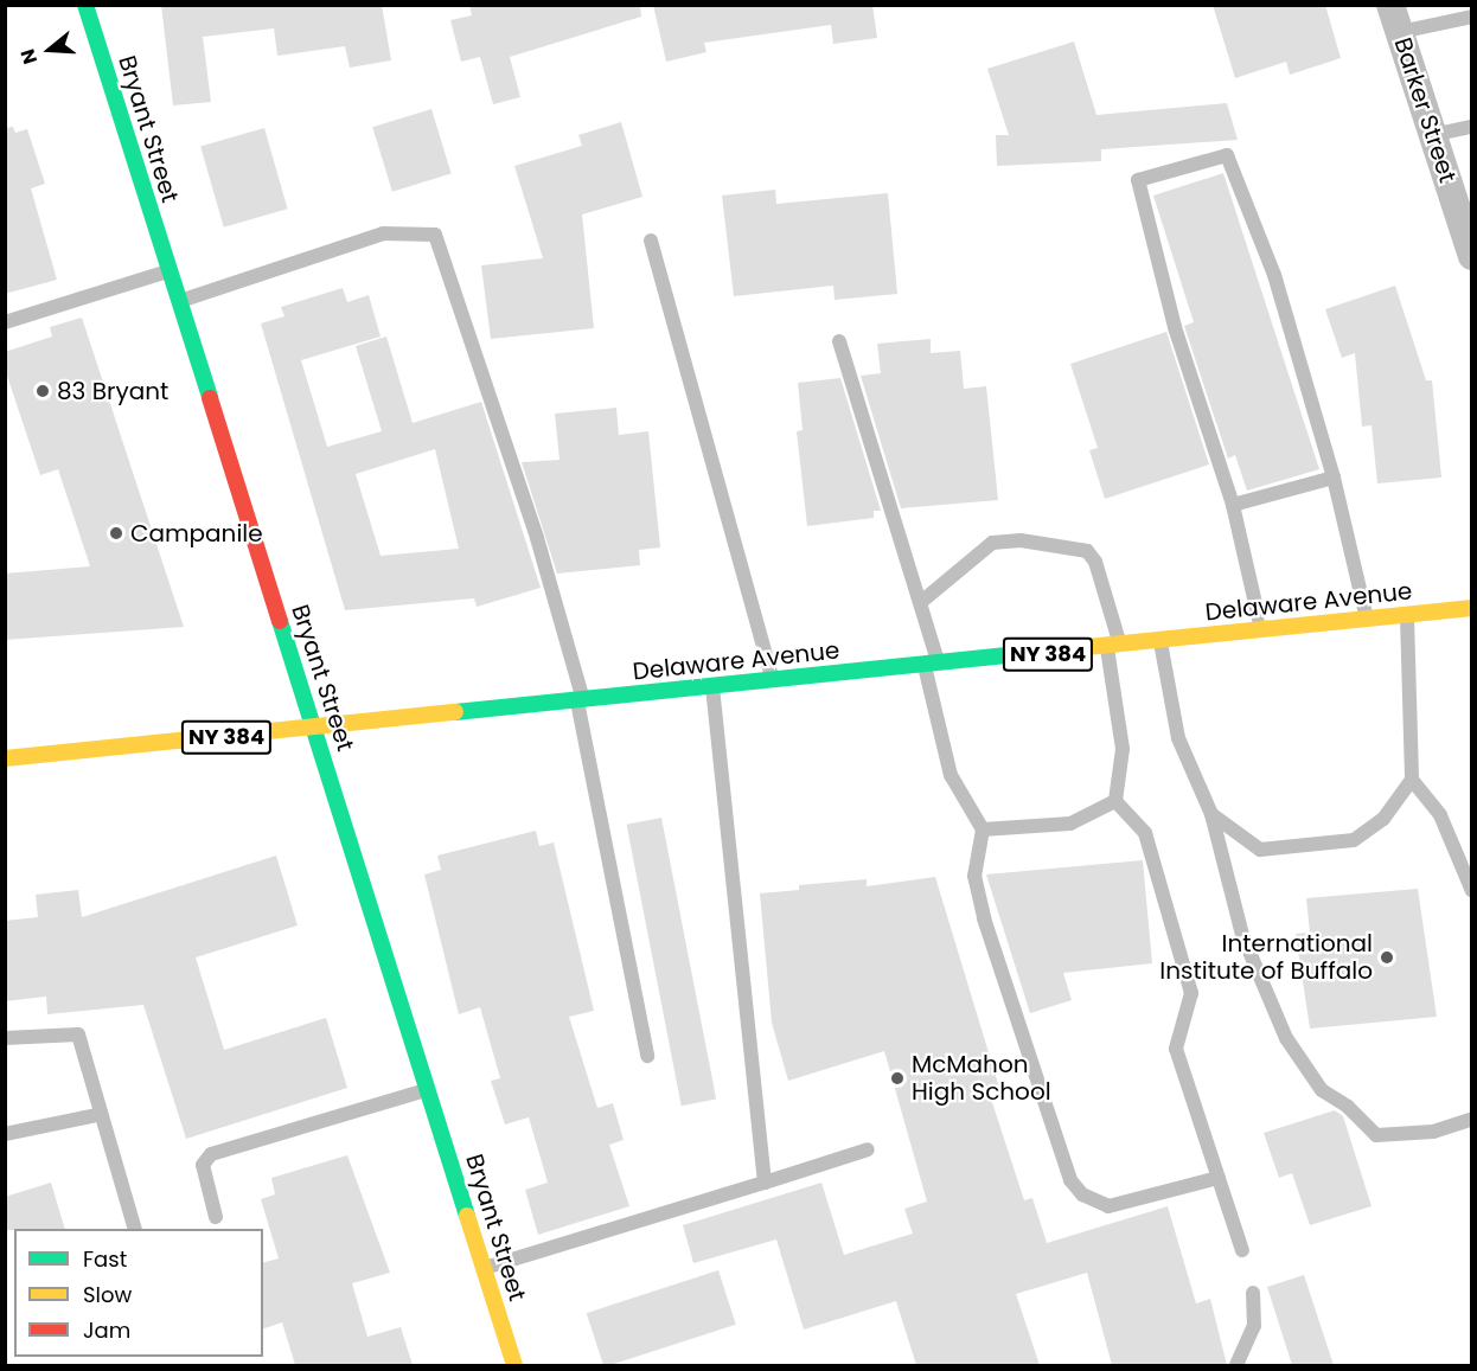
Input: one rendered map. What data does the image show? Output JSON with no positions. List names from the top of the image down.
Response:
{
  "streets": {
    "main road": ["Bryant Street", "Delaware Avenue", "NY 384"],
    "street": ["Barker Street"]
  },
  "crossings": [
    ["Bryant Street", "Delaware Avenue"]
  ],
  "places": [
    "83 Bryant",
    "Campanile",
    "International Institute of Buffalo",
    "McMahon High School"
  ],
  "legend": ["Fast", "Slow", "Jam"],
  "north": "left"
}
